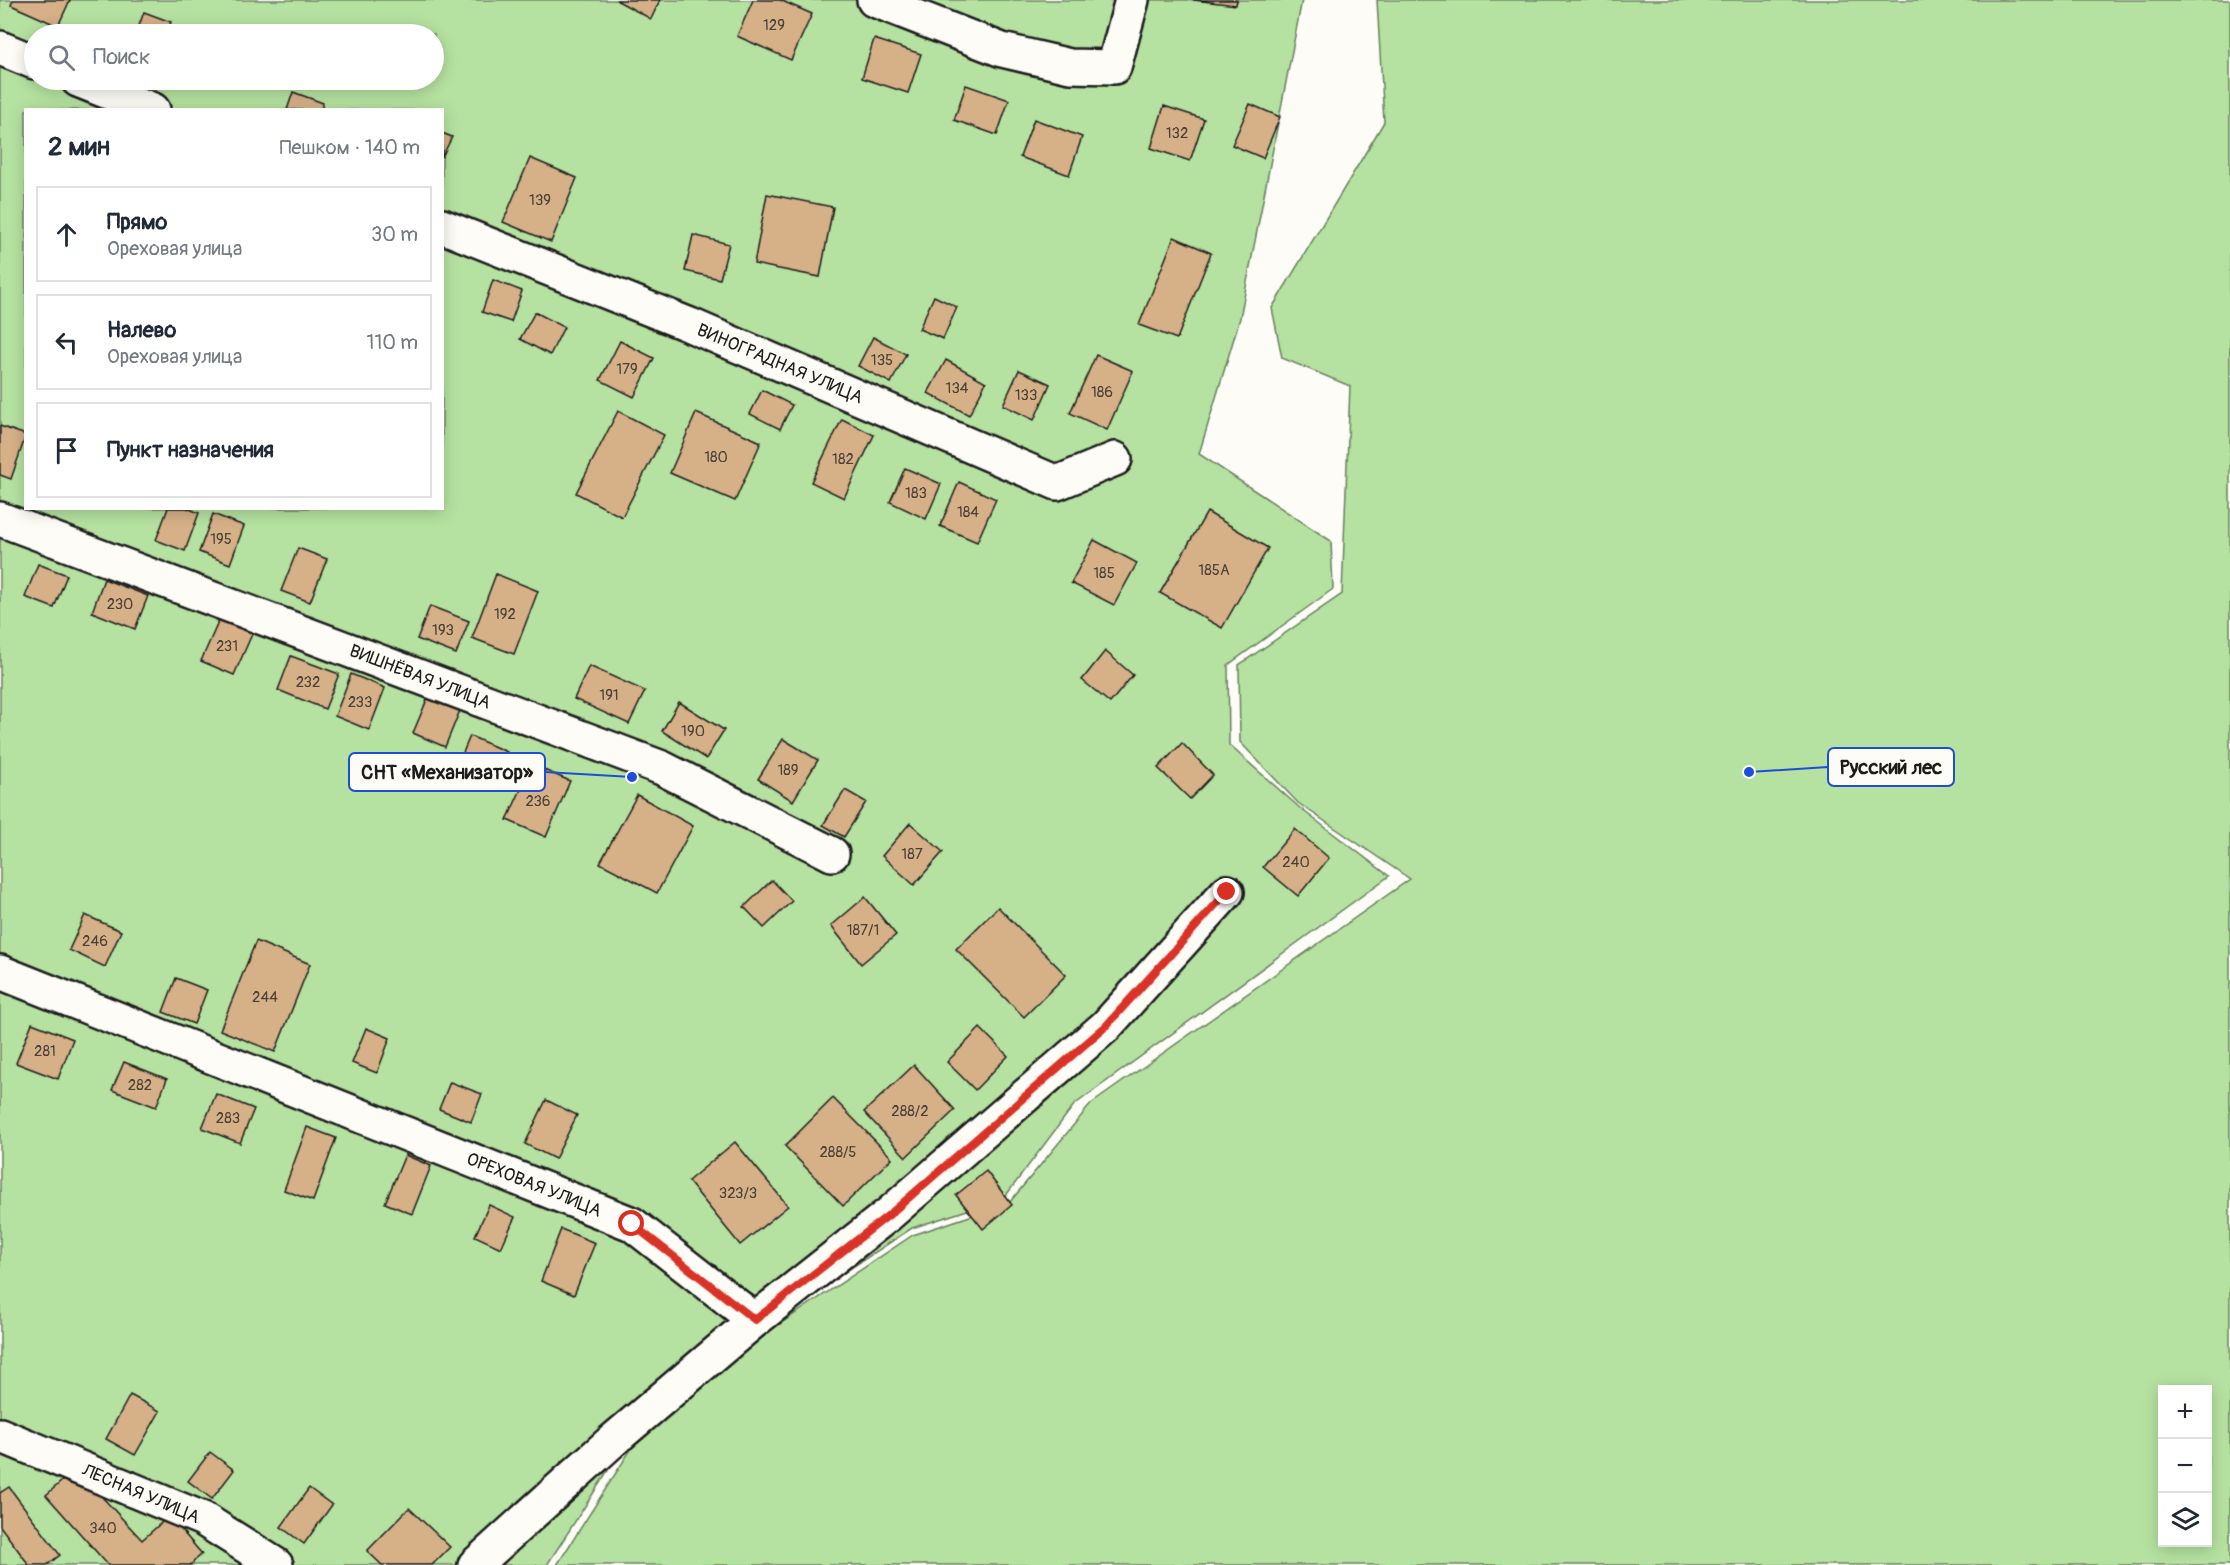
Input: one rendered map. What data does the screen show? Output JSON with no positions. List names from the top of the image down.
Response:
{
  "streets": {
    "street": [
      "ВИНОГРАДНАЯ УЛИЦА",
      "ВИШНЁВАЯ УЛИЦА",
      "ОРЕХОВАЯ УЛИЦА",
      "ЛЕСНАЯ УЛИЦА"
    ]
  },
  "places": ["Русский лес", "СНТ «Механизатор»"],
  "house_numbers": [
    "129",
    "132",
    "139",
    "135",
    "179",
    "134",
    "186",
    "133",
    "180",
    "182",
    "183",
    "184",
    "195",
    "185А",
    "185",
    "230",
    "192",
    "193",
    "231",
    "232",
    "191",
    "233",
    "190",
    "189",
    "236",
    "187",
    "240",
    "187/1",
    "246",
    "244",
    "281",
    "282",
    "288/2",
    "283",
    "288/5",
    "323/3",
    "340"
  ],
  "page": {
    "search": "Поиск",
    "heading": ["2 мин", "Пешком · 140 m"],
    "list": [
      ["Прямо", "Ореховая улица", "30 m"],
      ["Налево", "Ореховая улица", "110 m"],
      "Пункт назначения"
    ],
    "map_buttons": ["+", "−"]
  }
}
